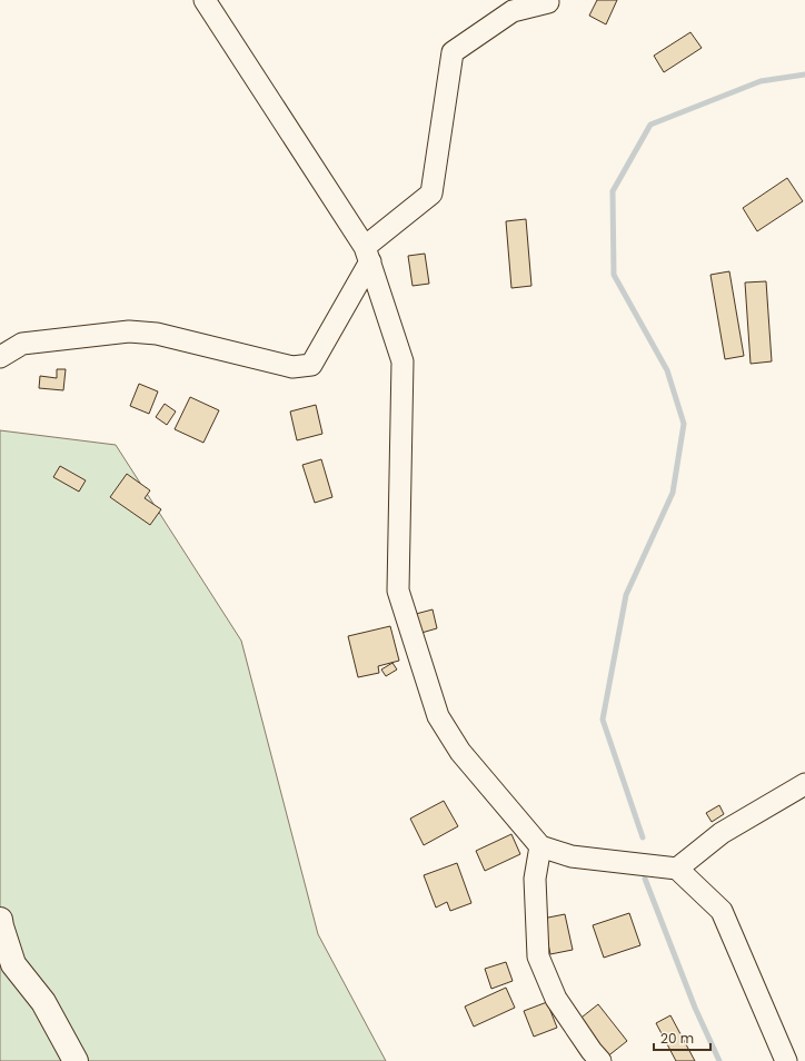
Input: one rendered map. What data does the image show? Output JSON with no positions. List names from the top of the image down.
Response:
{
  "scale_bar": "20 m"
}
